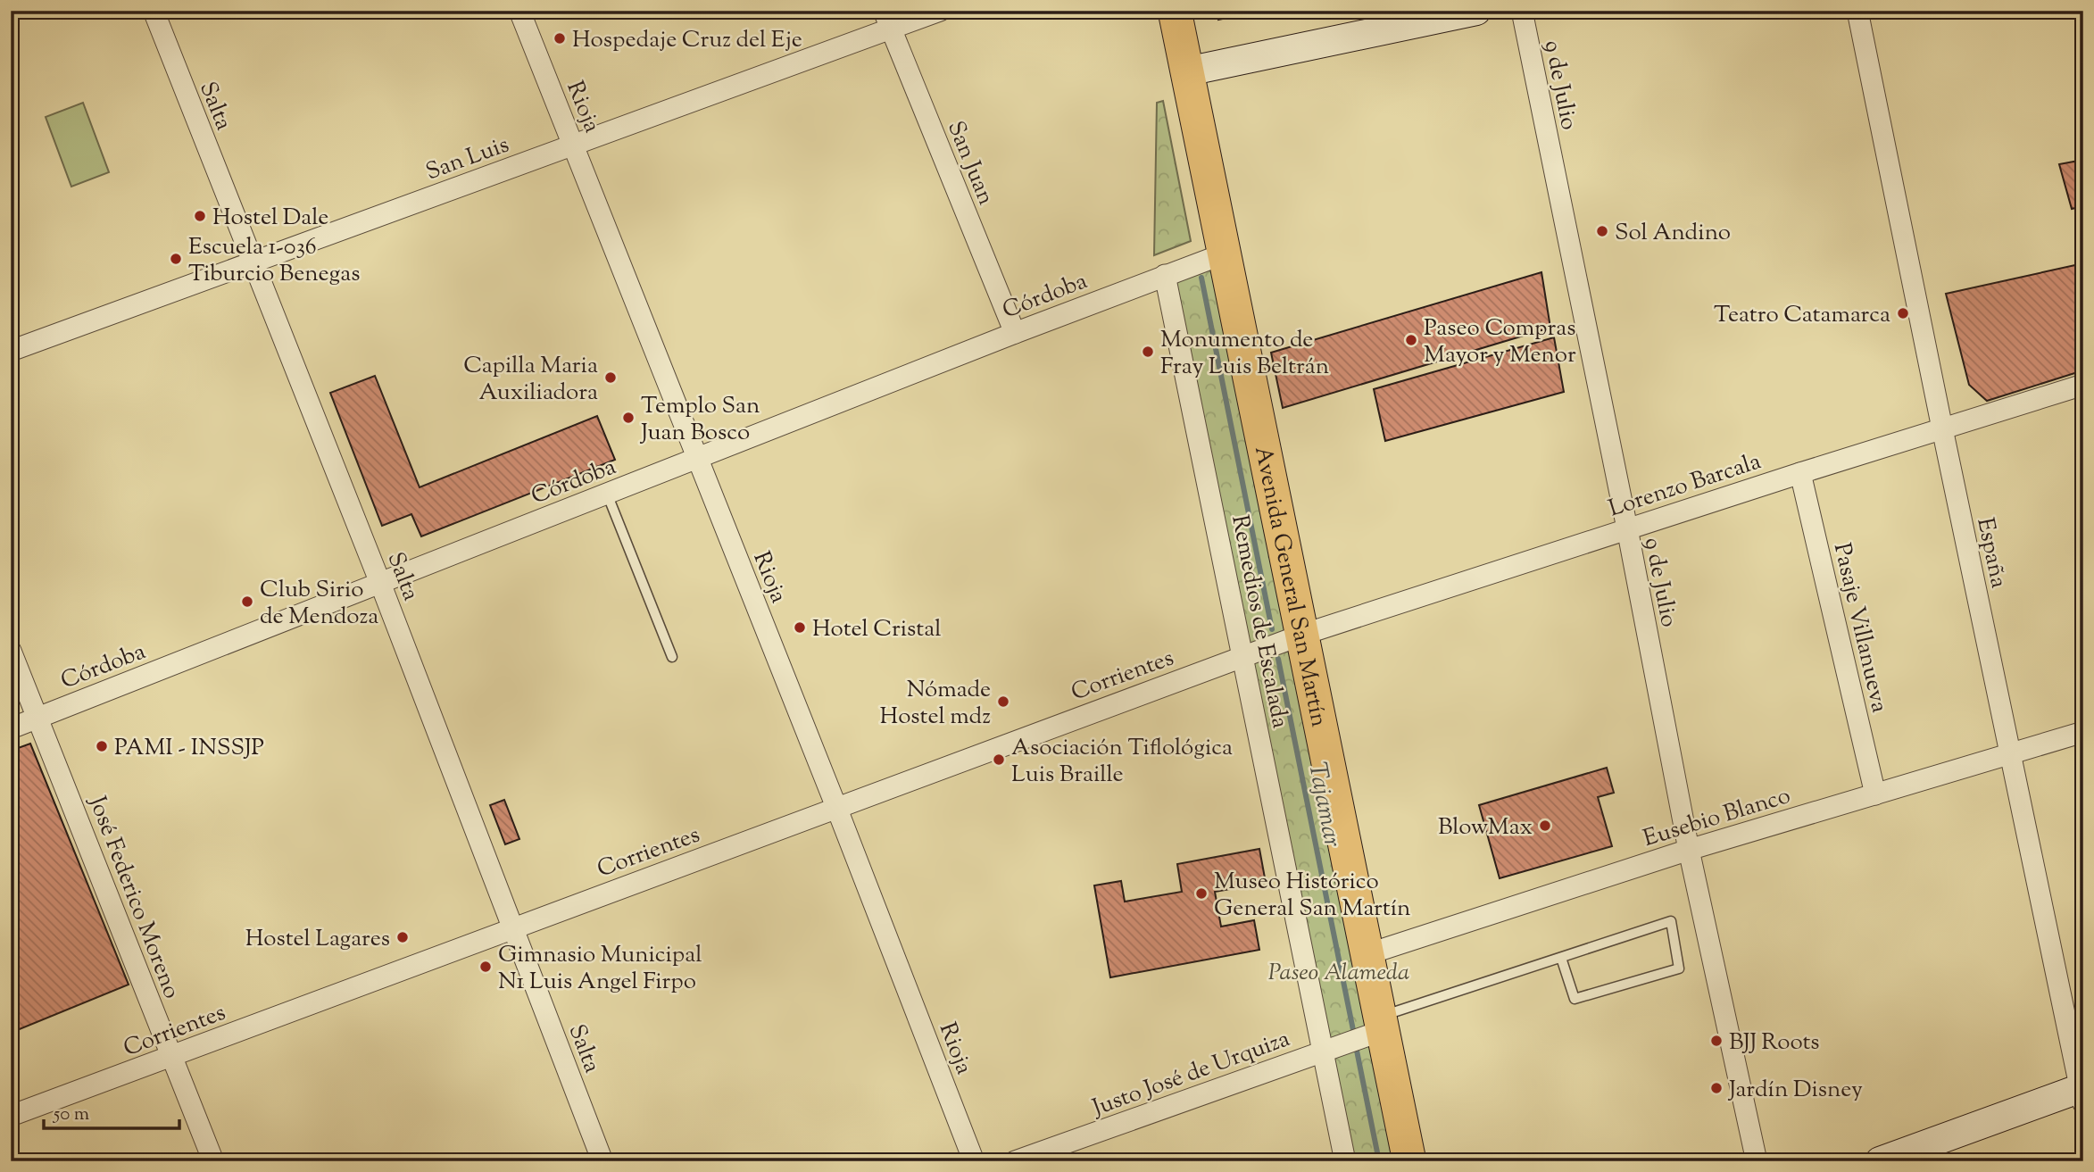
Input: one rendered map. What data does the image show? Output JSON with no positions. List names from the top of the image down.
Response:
{
  "streets": {
    "main road": ["Avenida General San Martín"],
    "street": [
      "9 de Julio",
      "Salta",
      "Rioja",
      "San Luis",
      "San Juan",
      "Córdoba",
      "Lorenzo Barcala",
      "España",
      "Remedios de Escalada",
      "Pasaje Villanueva",
      "Corrientes",
      "Eusebio Blanco",
      "José Federico Moreno",
      "Justo José de Urquiza"
    ]
  },
  "crossings": [
    ["9 de Julio", "Lorenzo Barcala"],
    ["9 de Julio", "Eusebio Blanco"],
    ["Salta", "San Luis"],
    ["Salta", "Córdoba"],
    ["Salta", "Corrientes"],
    ["Rioja", "San Luis"],
    ["Rioja", "Córdoba"],
    ["Rioja", "Corrientes"],
    ["San Luis", "San Juan"],
    ["San Juan", "Córdoba"],
    ["Córdoba", "Avenida General San Martín"],
    ["Córdoba", "Remedios de Escalada"],
    ["Córdoba", "José Federico Moreno"],
    ["Lorenzo Barcala", "España"],
    ["Lorenzo Barcala", "Avenida General San Martín"],
    ["Lorenzo Barcala", "Pasaje Villanueva"],
    ["Lorenzo Barcala", "Corrientes"],
    ["España", "Eusebio Blanco"],
    ["Avenida General San Martín", "Corrientes"],
    ["Avenida General San Martín", "Eusebio Blanco"],
    ["Avenida General San Martín", "Justo José de Urquiza"],
    ["Remedios de Escalada", "Corrientes"],
    ["Remedios de Escalada", "Justo José de Urquiza"],
    ["Pasaje Villanueva", "Eusebio Blanco"],
    ["Corrientes", "José Federico Moreno"]
  ],
  "water": ["Tajamar"],
  "parks": ["Paseo Alameda"],
  "places": [
    "Hospedaje Cruz del Eje",
    "Hostel Dale",
    "Sol Andino",
    "Escuela 1-036 Tiburcio Benegas",
    "Teatro Catamarca",
    "Paseo Compras Mayor y Menor",
    "Monumento de Fray Luis Beltrán",
    "Capilla Maria Auxiliadora",
    "Templo San Juan Bosco",
    "Club Sirio de Mendoza",
    "Hotel Cristal",
    "Nómade Hostel mdz",
    "PAMI - INSSJP",
    "Asociación Tiflológica Luis Braille",
    "BlowMax",
    "Museo Histórico General San Martín",
    "Hostel Lagares",
    "Gimnasio Municipal N1 Luis Angel Firpo",
    "BJJ Roots",
    "Jardín Disney"
  ],
  "scale_bar": "50 m"
}
